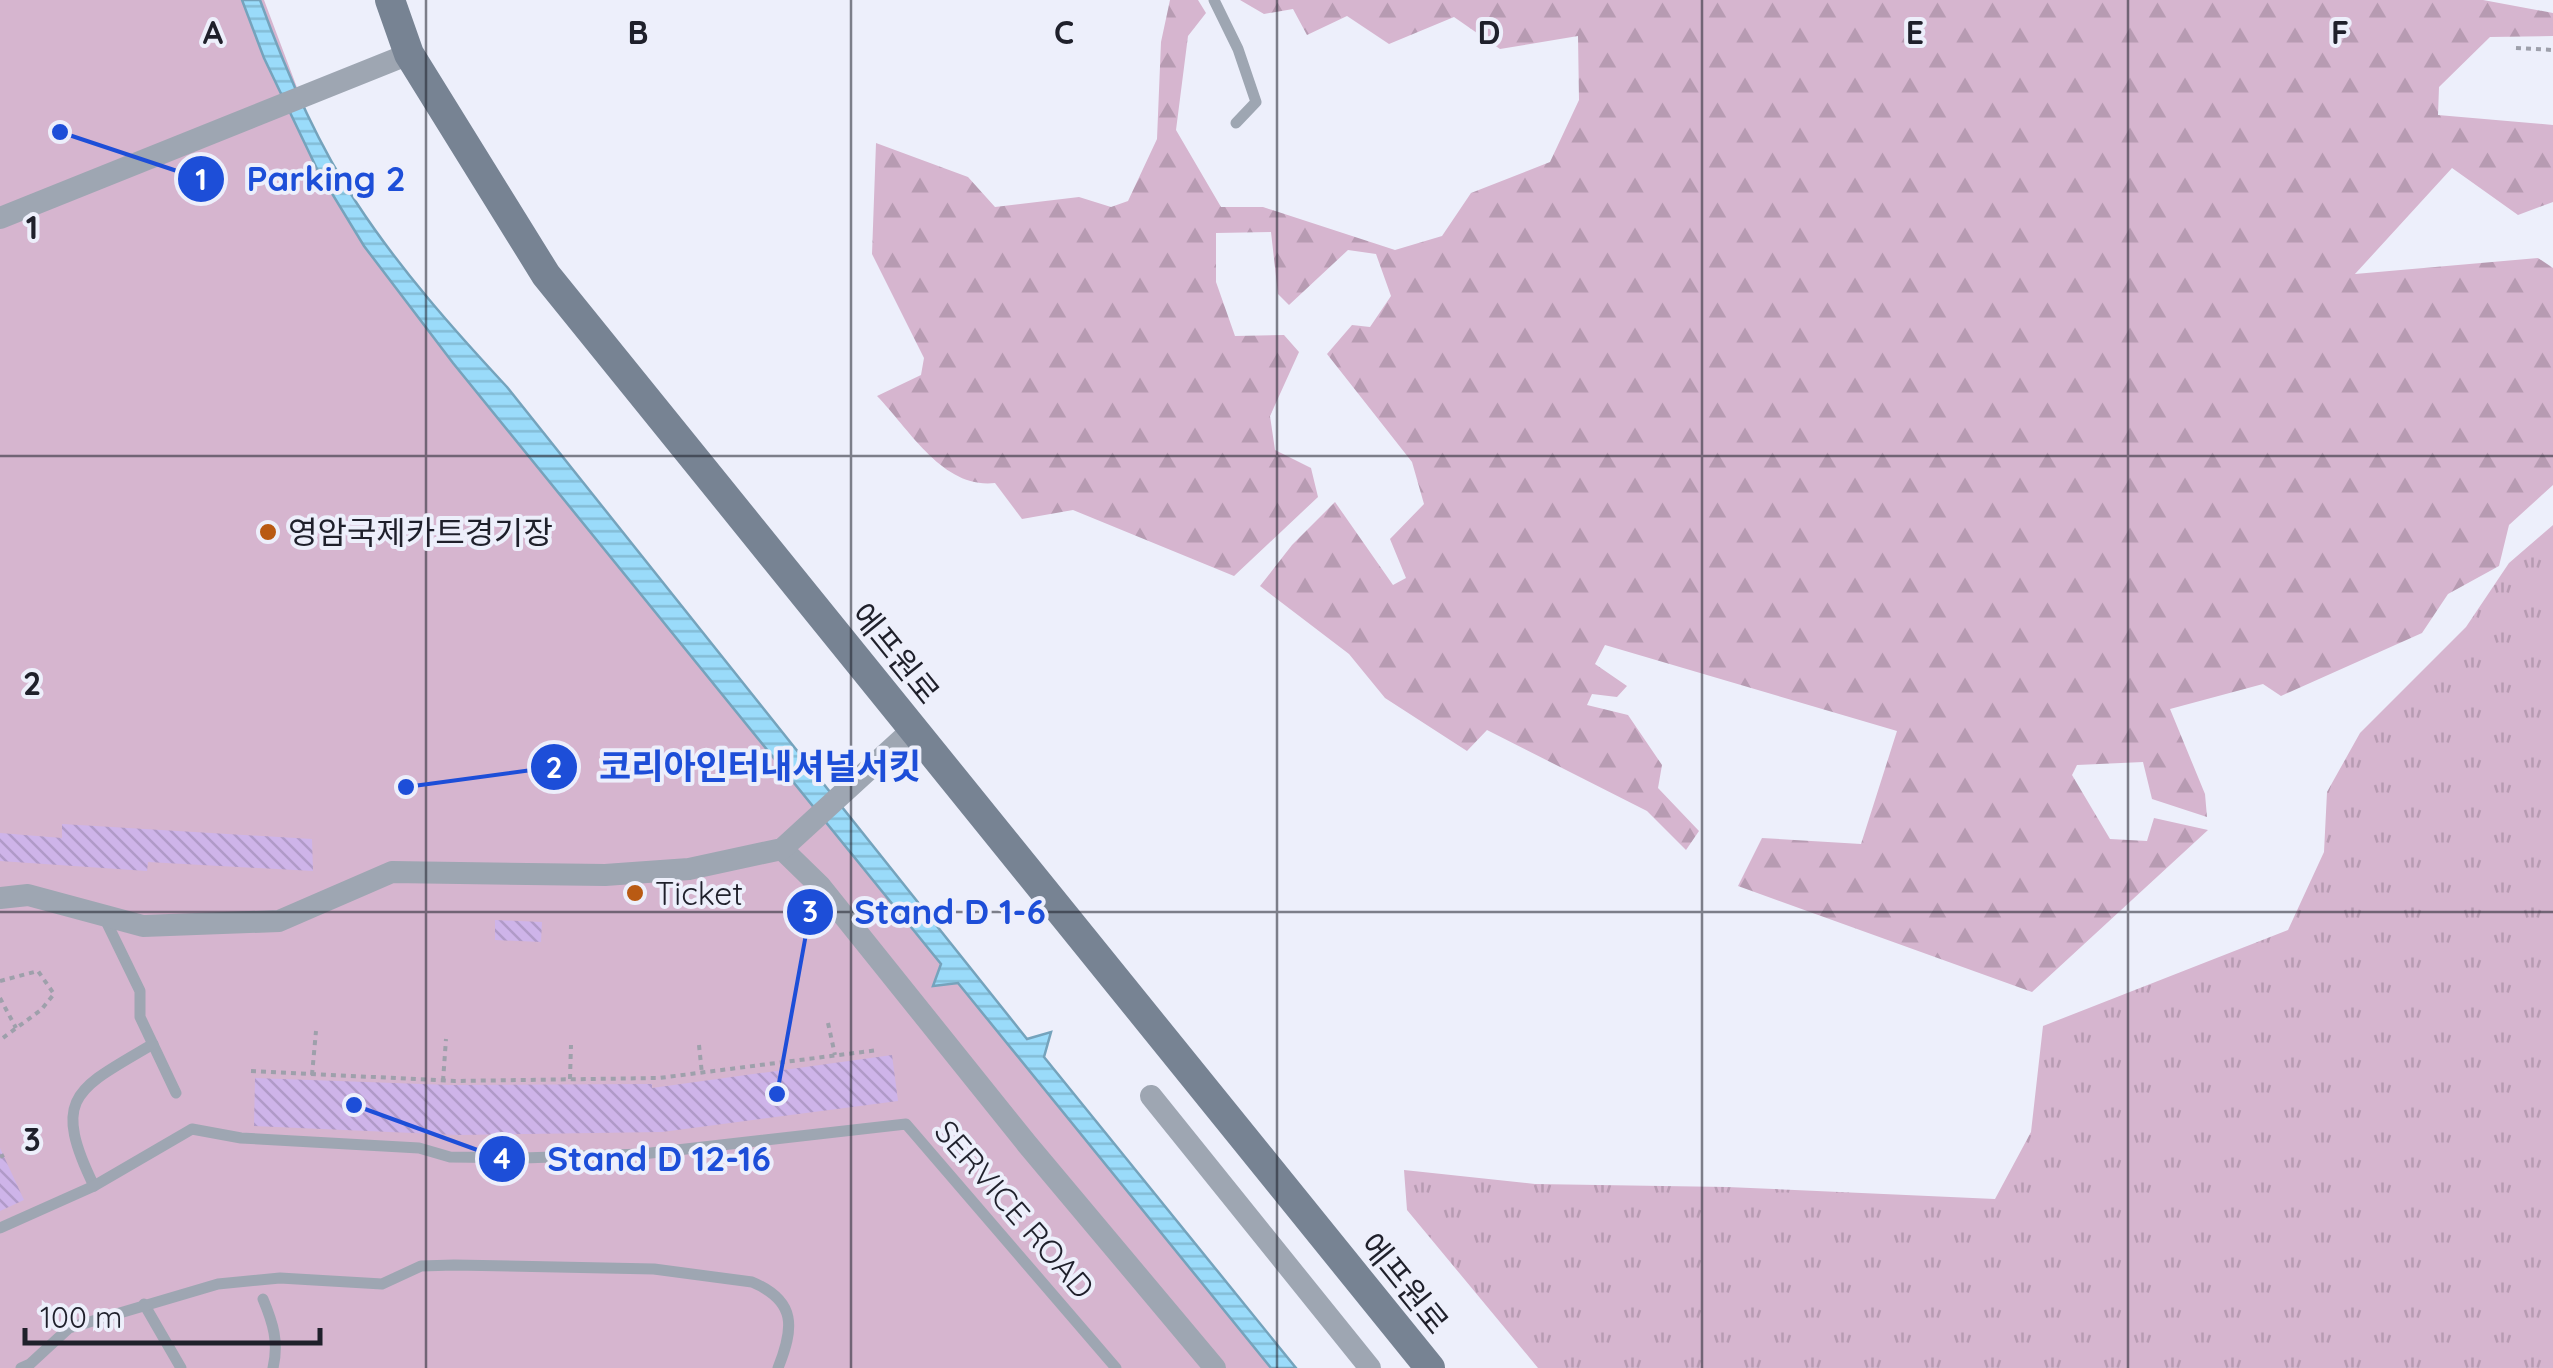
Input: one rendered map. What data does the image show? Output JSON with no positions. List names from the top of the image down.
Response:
{
  "streets": {
    "street": ["에프원로"],
    "lane": ["SERVICE ROAD"]
  },
  "places": [
    "Parking 2",
    "영암국제카트경기장",
    "코리아인터내셔널서킷",
    "Ticket",
    "Stand D 1-6",
    "Stand D 12-16"
  ],
  "scale_bar": "100 m",
  "grid": {
    "columns": [
      "A",
      "B",
      "C",
      "D",
      "E",
      "F"
    ],
    "rows": ["1", "2", "3"]
  }
}
